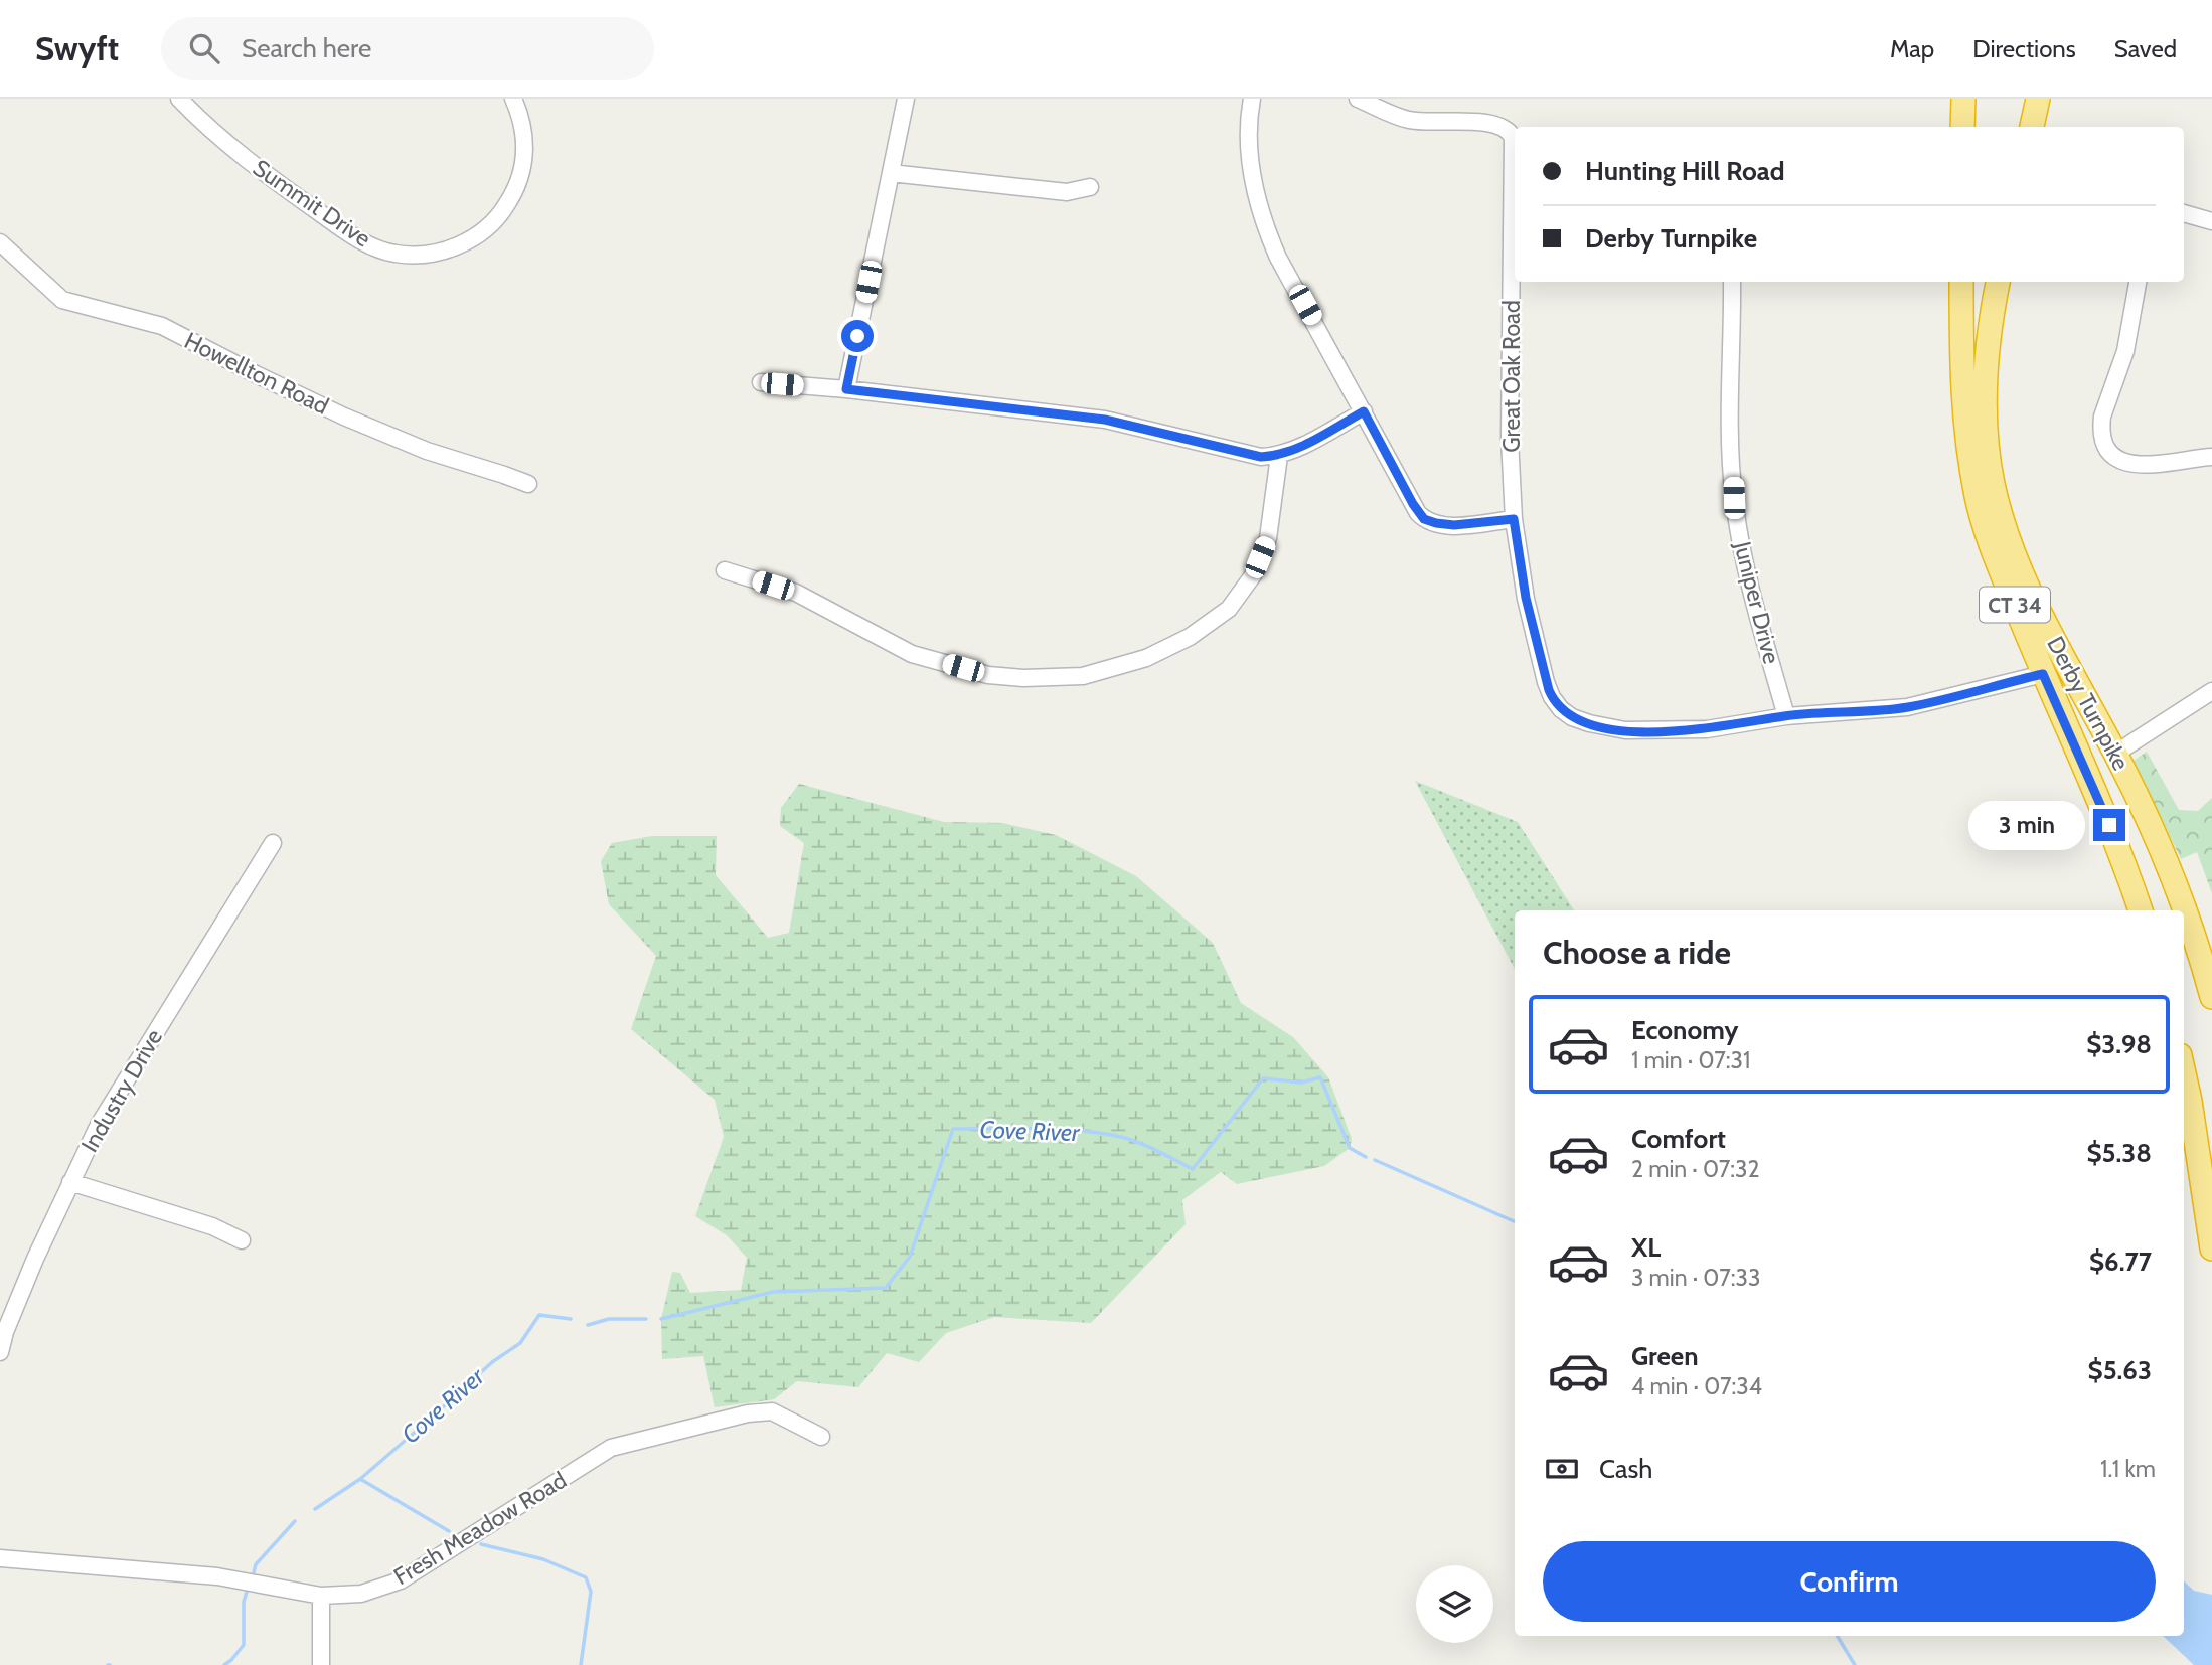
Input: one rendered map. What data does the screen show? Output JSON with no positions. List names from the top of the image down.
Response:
{
  "streets": {
    "highway": ["CT 34", "Derby Turnpike"],
    "street": [
      "Summit Drive",
      "Howellton Road",
      "Great Oak Road",
      "Juniper Drive",
      "Industry Drive",
      "Fresh Meadow Road"
    ]
  },
  "crossings": [
    ["Great Oak Road", "Juniper Drive"]
  ],
  "water": ["Cove River"],
  "page": {
    "header": "Swyft",
    "search": "Search here",
    "nav": ["Map", "Directions", "Saved"],
    "banner": ["Hunting Hill Road", "Derby Turnpike"],
    "bubble": "3 min",
    "heading": "Choose a ride",
    "list": [
      {
        "name": "Economy",
        "note": "1 min · 07:31",
        "value": "$3.98"
      },
      {
        "name": "Comfort",
        "note": "2 min · 07:32",
        "value": "$5.38"
      },
      {
        "name": "XL",
        "note": "3 min · 07:33",
        "value": "$6.77"
      },
      {
        "name": "Green",
        "note": "4 min · 07:34",
        "value": "$5.63"
      }
    ],
    "pay": ["Cash", "1.1 km"],
    "buttons": "Confirm"
  }
}
